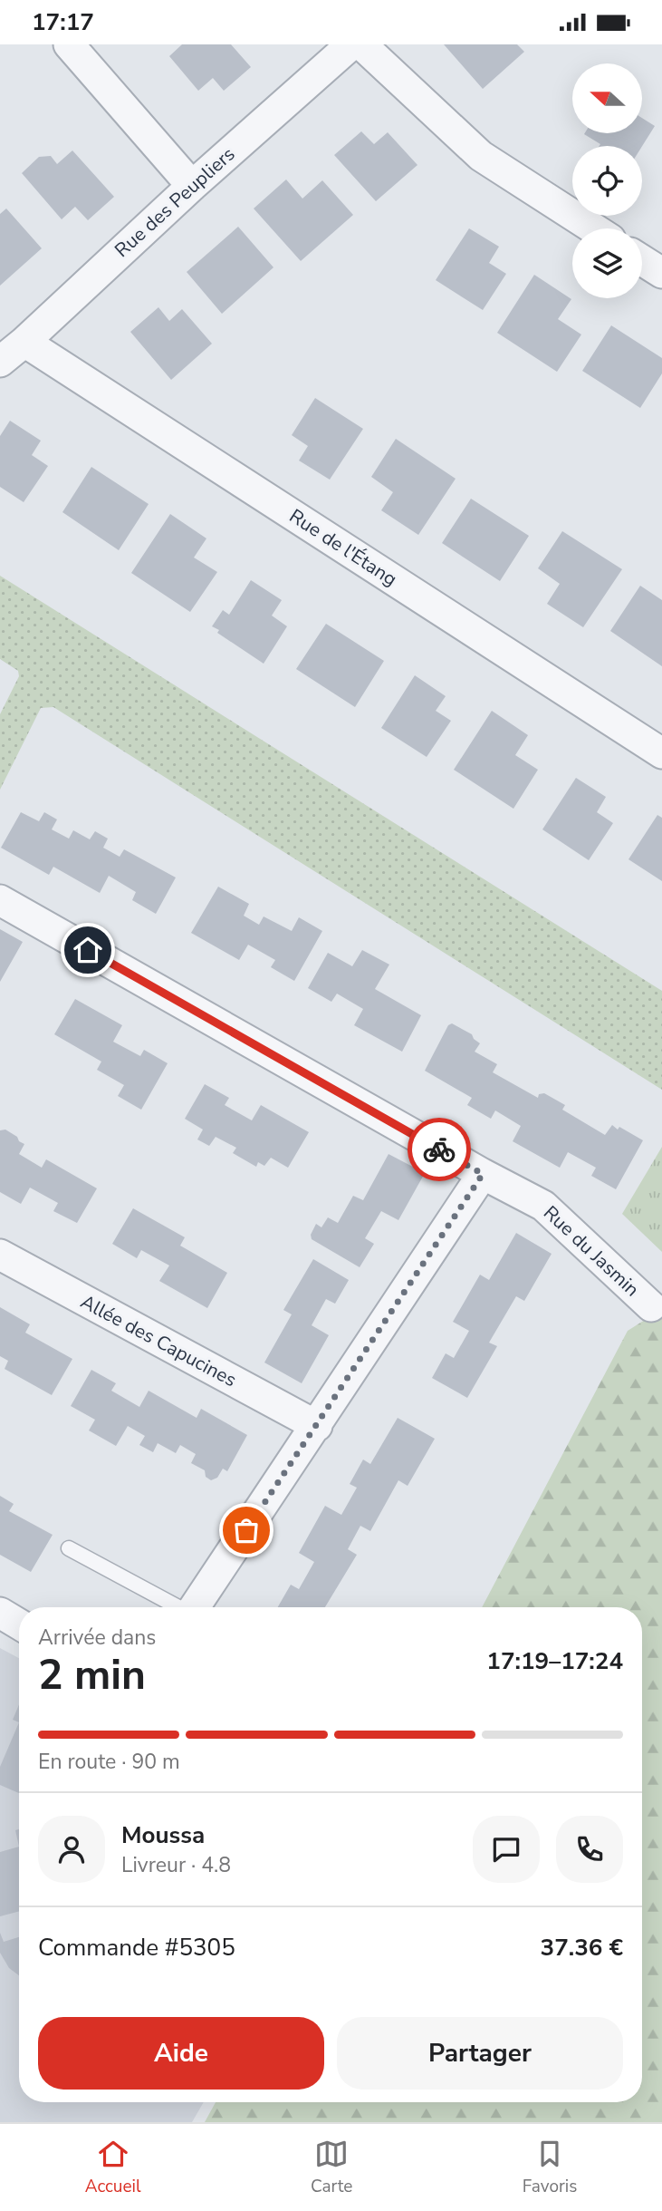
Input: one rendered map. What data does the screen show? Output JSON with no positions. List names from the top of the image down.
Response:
{
  "streets": {
    "street": [
      "Rue des Peupliers",
      "Rue de l'Étang",
      "Rue du Jasmin",
      "Allée des Capucines"
    ]
  },
  "crossings": [
    ["Rue des Peupliers", "Rue de l'Étang"]
  ],
  "north": "left",
  "page": {
    "status": "17:17",
    "heading": ["2 min", "Arrivée dans", "17:19–17:24"],
    "panel": [
      "Moussa",
      "Livreur · 4.8",
      "Commande #5305",
      "37.36 €"
    ],
    "bar": "En route · 90 m",
    "buttons": ["Aide", "Partager"],
    "tabs": ["Accueil", "Carte", "Favoris"]
  }
}
